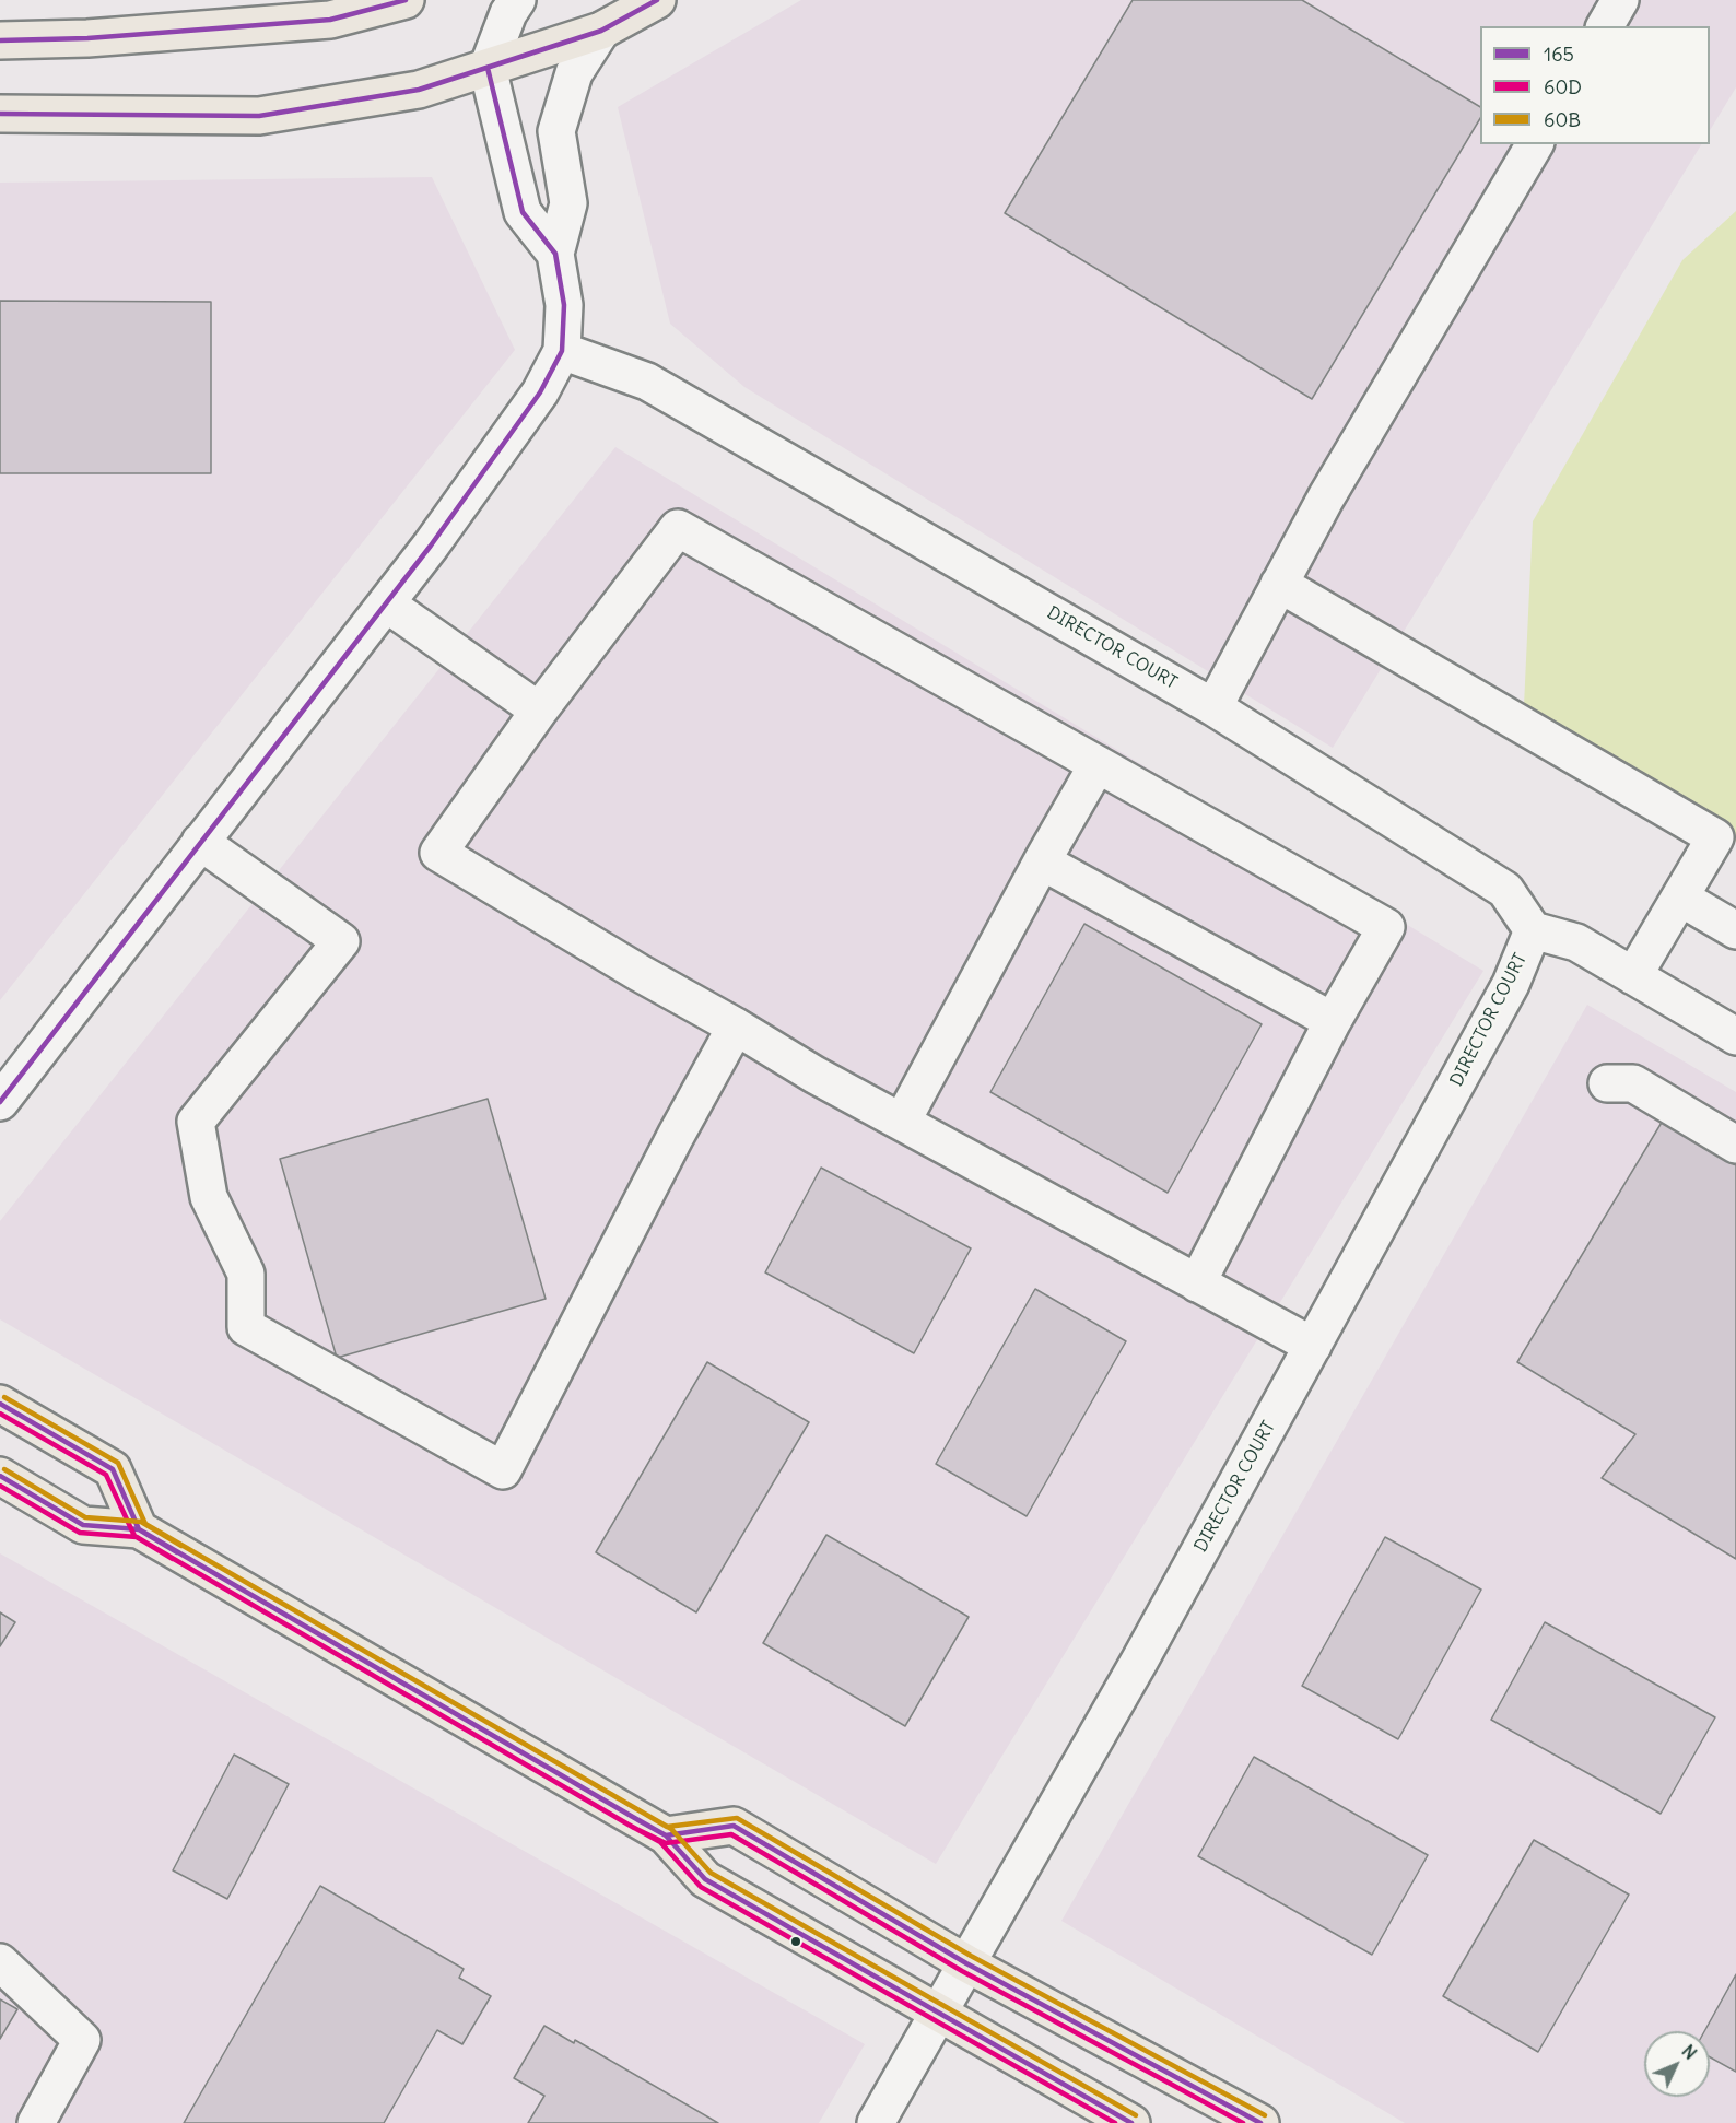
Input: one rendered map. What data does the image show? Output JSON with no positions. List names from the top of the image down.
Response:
{
  "streets": {
    "street": ["DIRECTOR COURT"]
  },
  "lines": ["transit line 165", "transit line 60B", "transit line 60D"],
  "legend": ["165", "60D", "60B"],
  "north": "top right"
}
